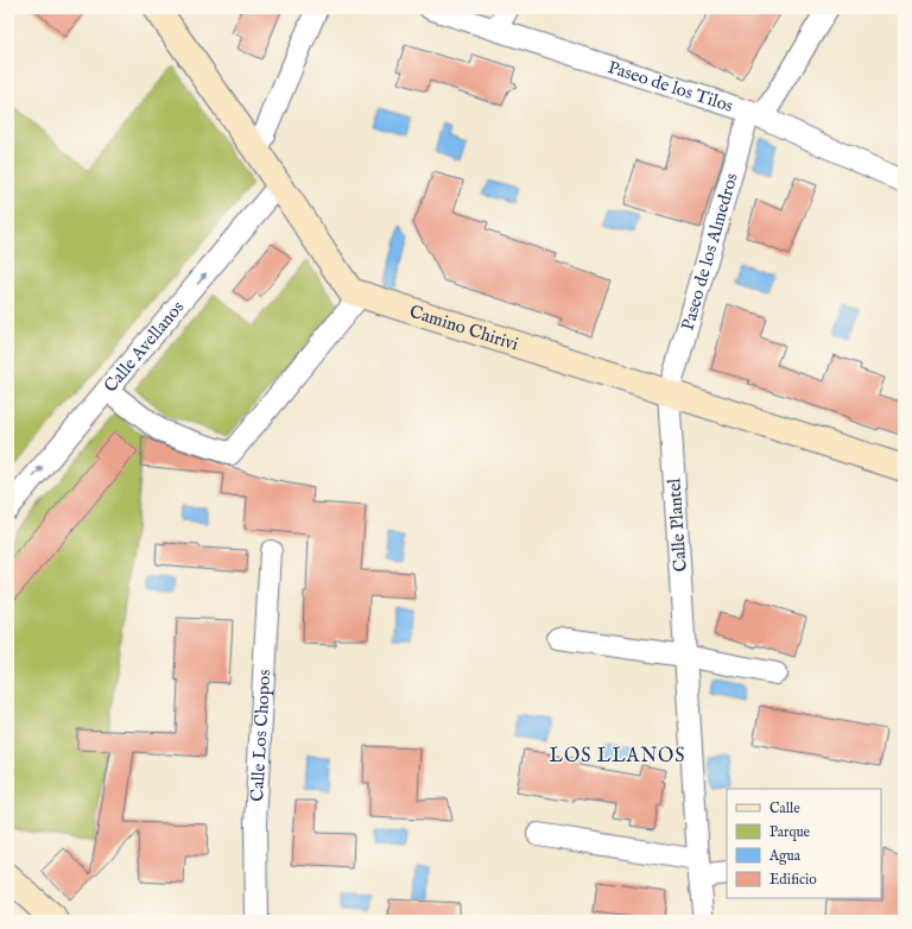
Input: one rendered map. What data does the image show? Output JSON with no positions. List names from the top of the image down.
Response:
{
  "streets": {
    "street": [
      "Paseo de los Tilos",
      "Paseo de los Almedros",
      "Camino Chirivi",
      "Calle Avellanos",
      "Calle Plantel",
      "Calle Los Chopos"
    ]
  },
  "crossings": [
    ["Paseo de los Tilos", "Paseo de los Almedros"],
    ["Paseo de los Almedros", "Camino Chirivi"],
    ["Paseo de los Almedros", "Calle Plantel"],
    ["Camino Chirivi", "Calle Avellanos"],
    ["Camino Chirivi", "Calle Plantel"]
  ],
  "one_way": ["Calle Avellanos"],
  "districts": ["LOS LLANOS"],
  "legend": [
    "Calle",
    "Parque",
    "Agua",
    "Edificio"
  ]
}
